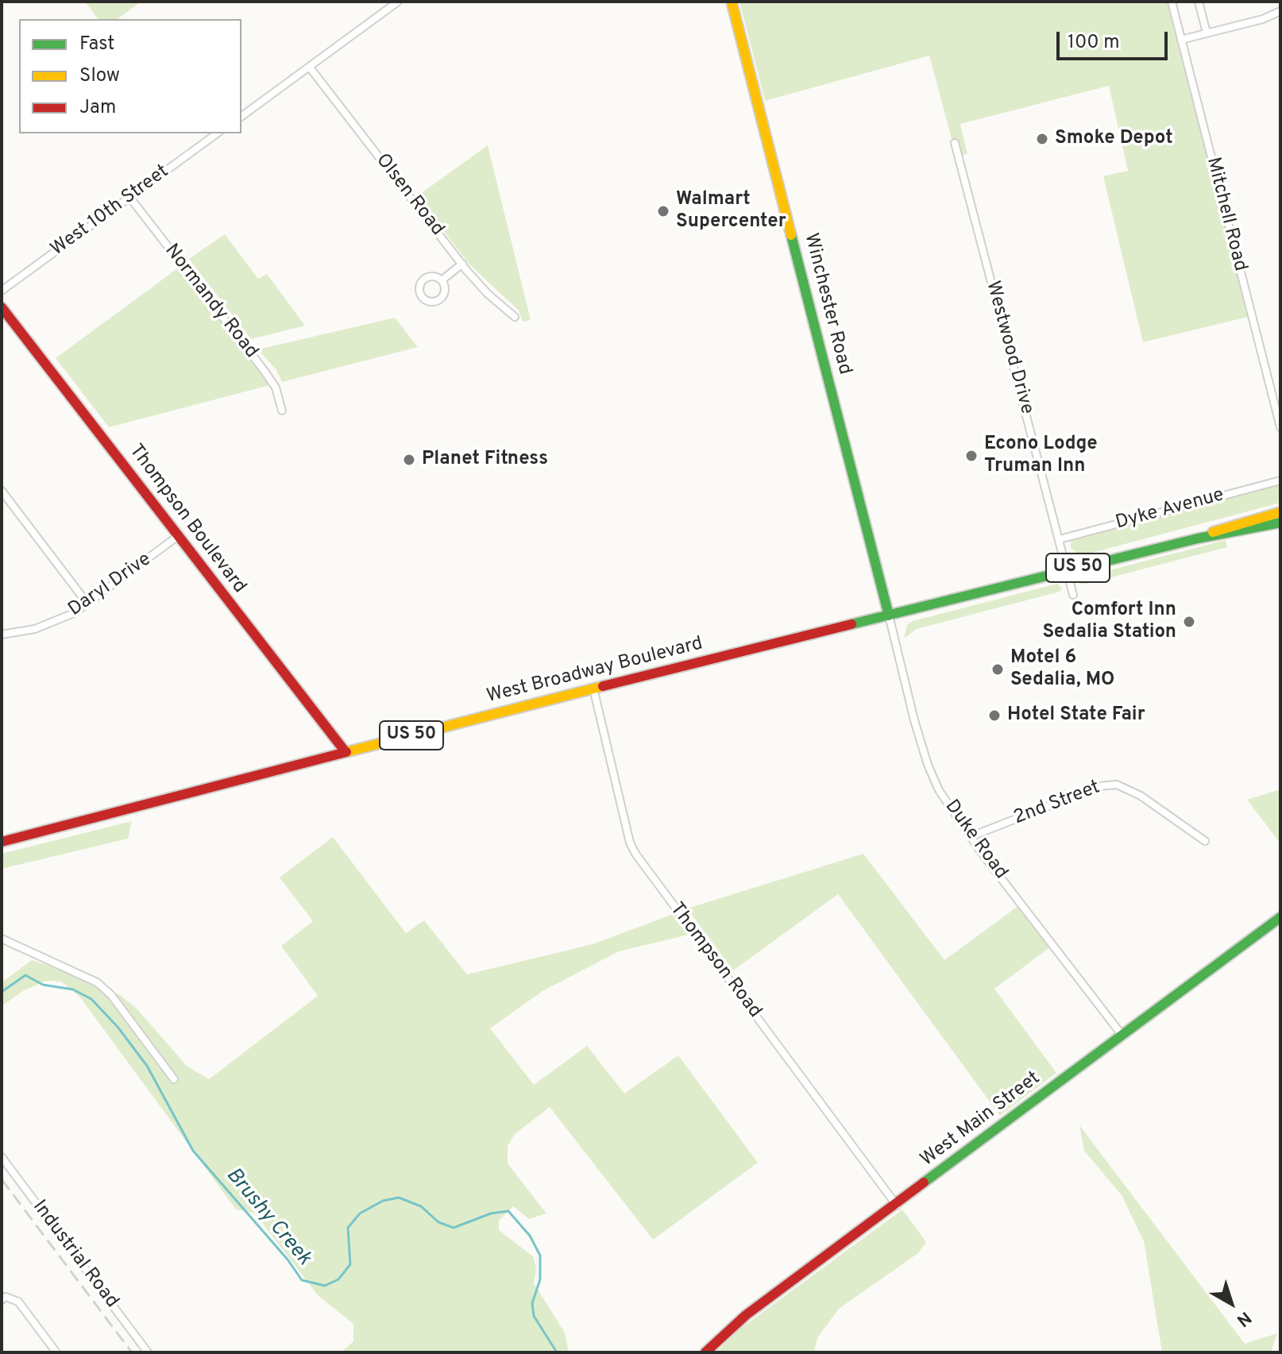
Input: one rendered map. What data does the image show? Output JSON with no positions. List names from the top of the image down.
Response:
{
  "streets": {
    "main road": [
      "Winchester Road",
      "Thompson Boulevard",
      "US 50",
      "West Broadway Boulevard",
      "West Main Street"
    ],
    "street": [
      "Olsen Road",
      "West 10th Street",
      "Mitchell Road",
      "Normandy Road",
      "Westwood Drive",
      "Dyke Avenue",
      "Daryl Drive",
      "2nd Street",
      "Duke Road",
      "Thompson Road",
      "Industrial Road"
    ]
  },
  "crossings": [
    ["West 10th Street", "Normandy Road"],
    ["Winchester Road", "West Broadway Boulevard"],
    ["Winchester Road", "Duke Road"],
    ["Westwood Drive", "Dyke Avenue"],
    ["Westwood Drive", "West Broadway Boulevard"],
    ["Thompson Boulevard", "Daryl Drive"],
    ["Thompson Boulevard", "West Broadway Boulevard"],
    ["West Broadway Boulevard", "Duke Road"],
    ["West Broadway Boulevard", "Thompson Road"],
    ["2nd Street", "Duke Road"],
    ["Duke Road", "West Main Street"],
    ["Thompson Road", "West Main Street"]
  ],
  "water": ["Brushy Creek"],
  "places": [
    "Smoke Depot",
    "Walmart Supercenter",
    "Econo Lodge Truman Inn",
    "Planet Fitness",
    "Comfort Inn Sedalia Station",
    "Motel 6 Sedalia, MO",
    "Hotel State Fair"
  ],
  "legend": ["Fast", "Slow", "Jam"],
  "scale_bar": "100 m",
  "north": "bottom right"
}
